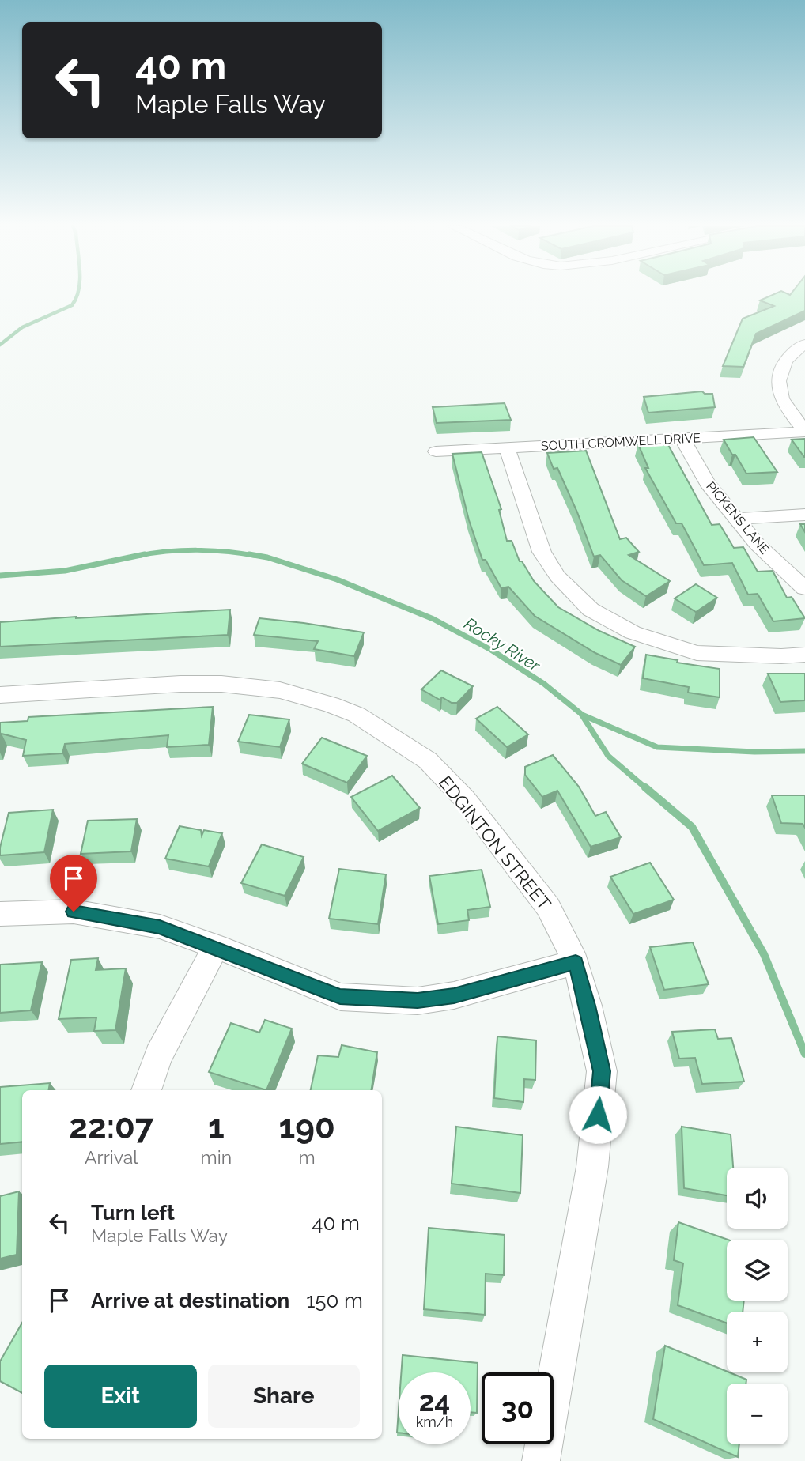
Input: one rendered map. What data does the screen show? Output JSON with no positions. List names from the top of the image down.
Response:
{
  "streets": {
    "street": ["SOUTH CROMWELL DRIVE", "PICKENS LANE", "EDGINTON STREET"]
  },
  "crossings": [
    ["SOUTH CROMWELL DRIVE", "PICKENS LANE"]
  ],
  "water": ["Rocky River"],
  "page": {
    "turn": ["40 m", "Maple Falls Way"],
    "eta": [
      "22:07",
      "Arrival",
      "1",
      "min",
      "190",
      "m"
    ],
    "map_buttons": ["+", "−"],
    "list": [
      {
        "name": "Turn left",
        "note": "Maple Falls Way",
        "value": "40 m"
      },
      {
        "name": "Arrive at destination",
        "value": "150 m"
      }
    ],
    "buttons": ["Exit", "Share"],
    "speed": "24 km/h",
    "limit": "30"
  }
}
